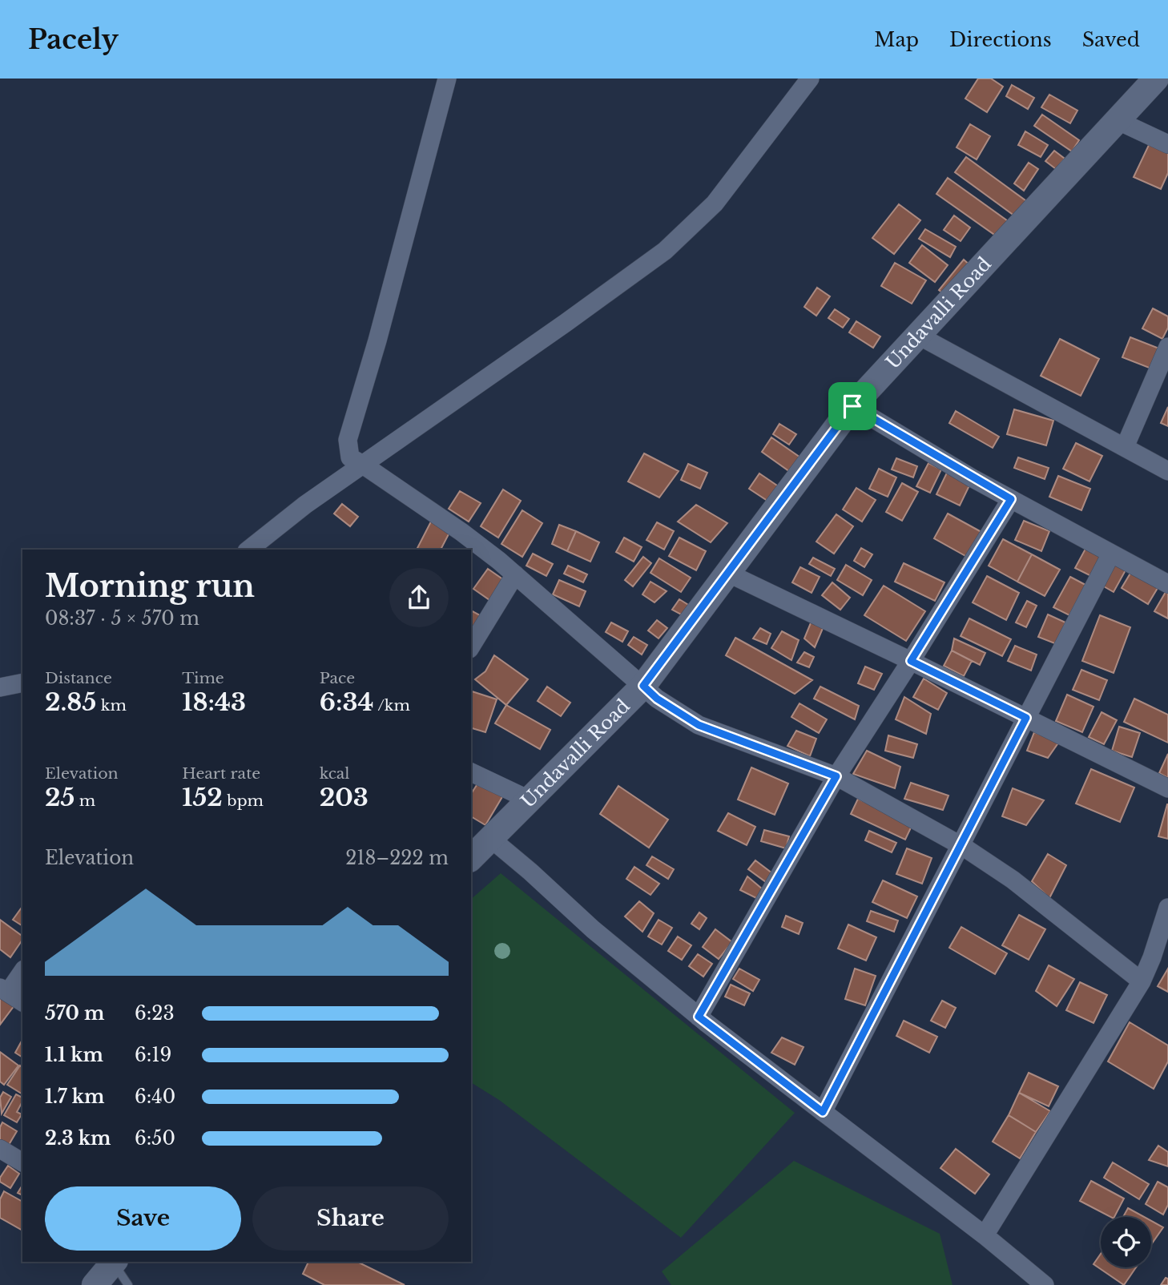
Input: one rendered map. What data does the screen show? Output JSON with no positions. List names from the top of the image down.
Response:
{
  "streets": {
    "main road": ["Undavalli Road"]
  },
  "page": {
    "header": "Pacely",
    "nav": ["Map", "Directions", "Saved"],
    "heading": ["Morning run", "08:37 · 5 × 570 m"],
    "stats": [
      ["Distance", "2.85 km"],
      ["Time", "18:43"],
      ["Pace", "6:34 /km"],
      ["Elevation", "25 m"],
      ["Heart rate", "152 bpm"],
      ["kcal", "203"]
    ],
    "chart": ["Elevation", "218–222 m"],
    "list": [
      {
        "name": "570 m",
        "note": "6:23"
      },
      {
        "name": "1.1 km",
        "note": "6:19"
      },
      {
        "name": "1.7 km",
        "note": "6:40"
      },
      {
        "name": "2.3 km",
        "note": "6:50"
      }
    ],
    "buttons": ["Save", "Share"]
  }
}
